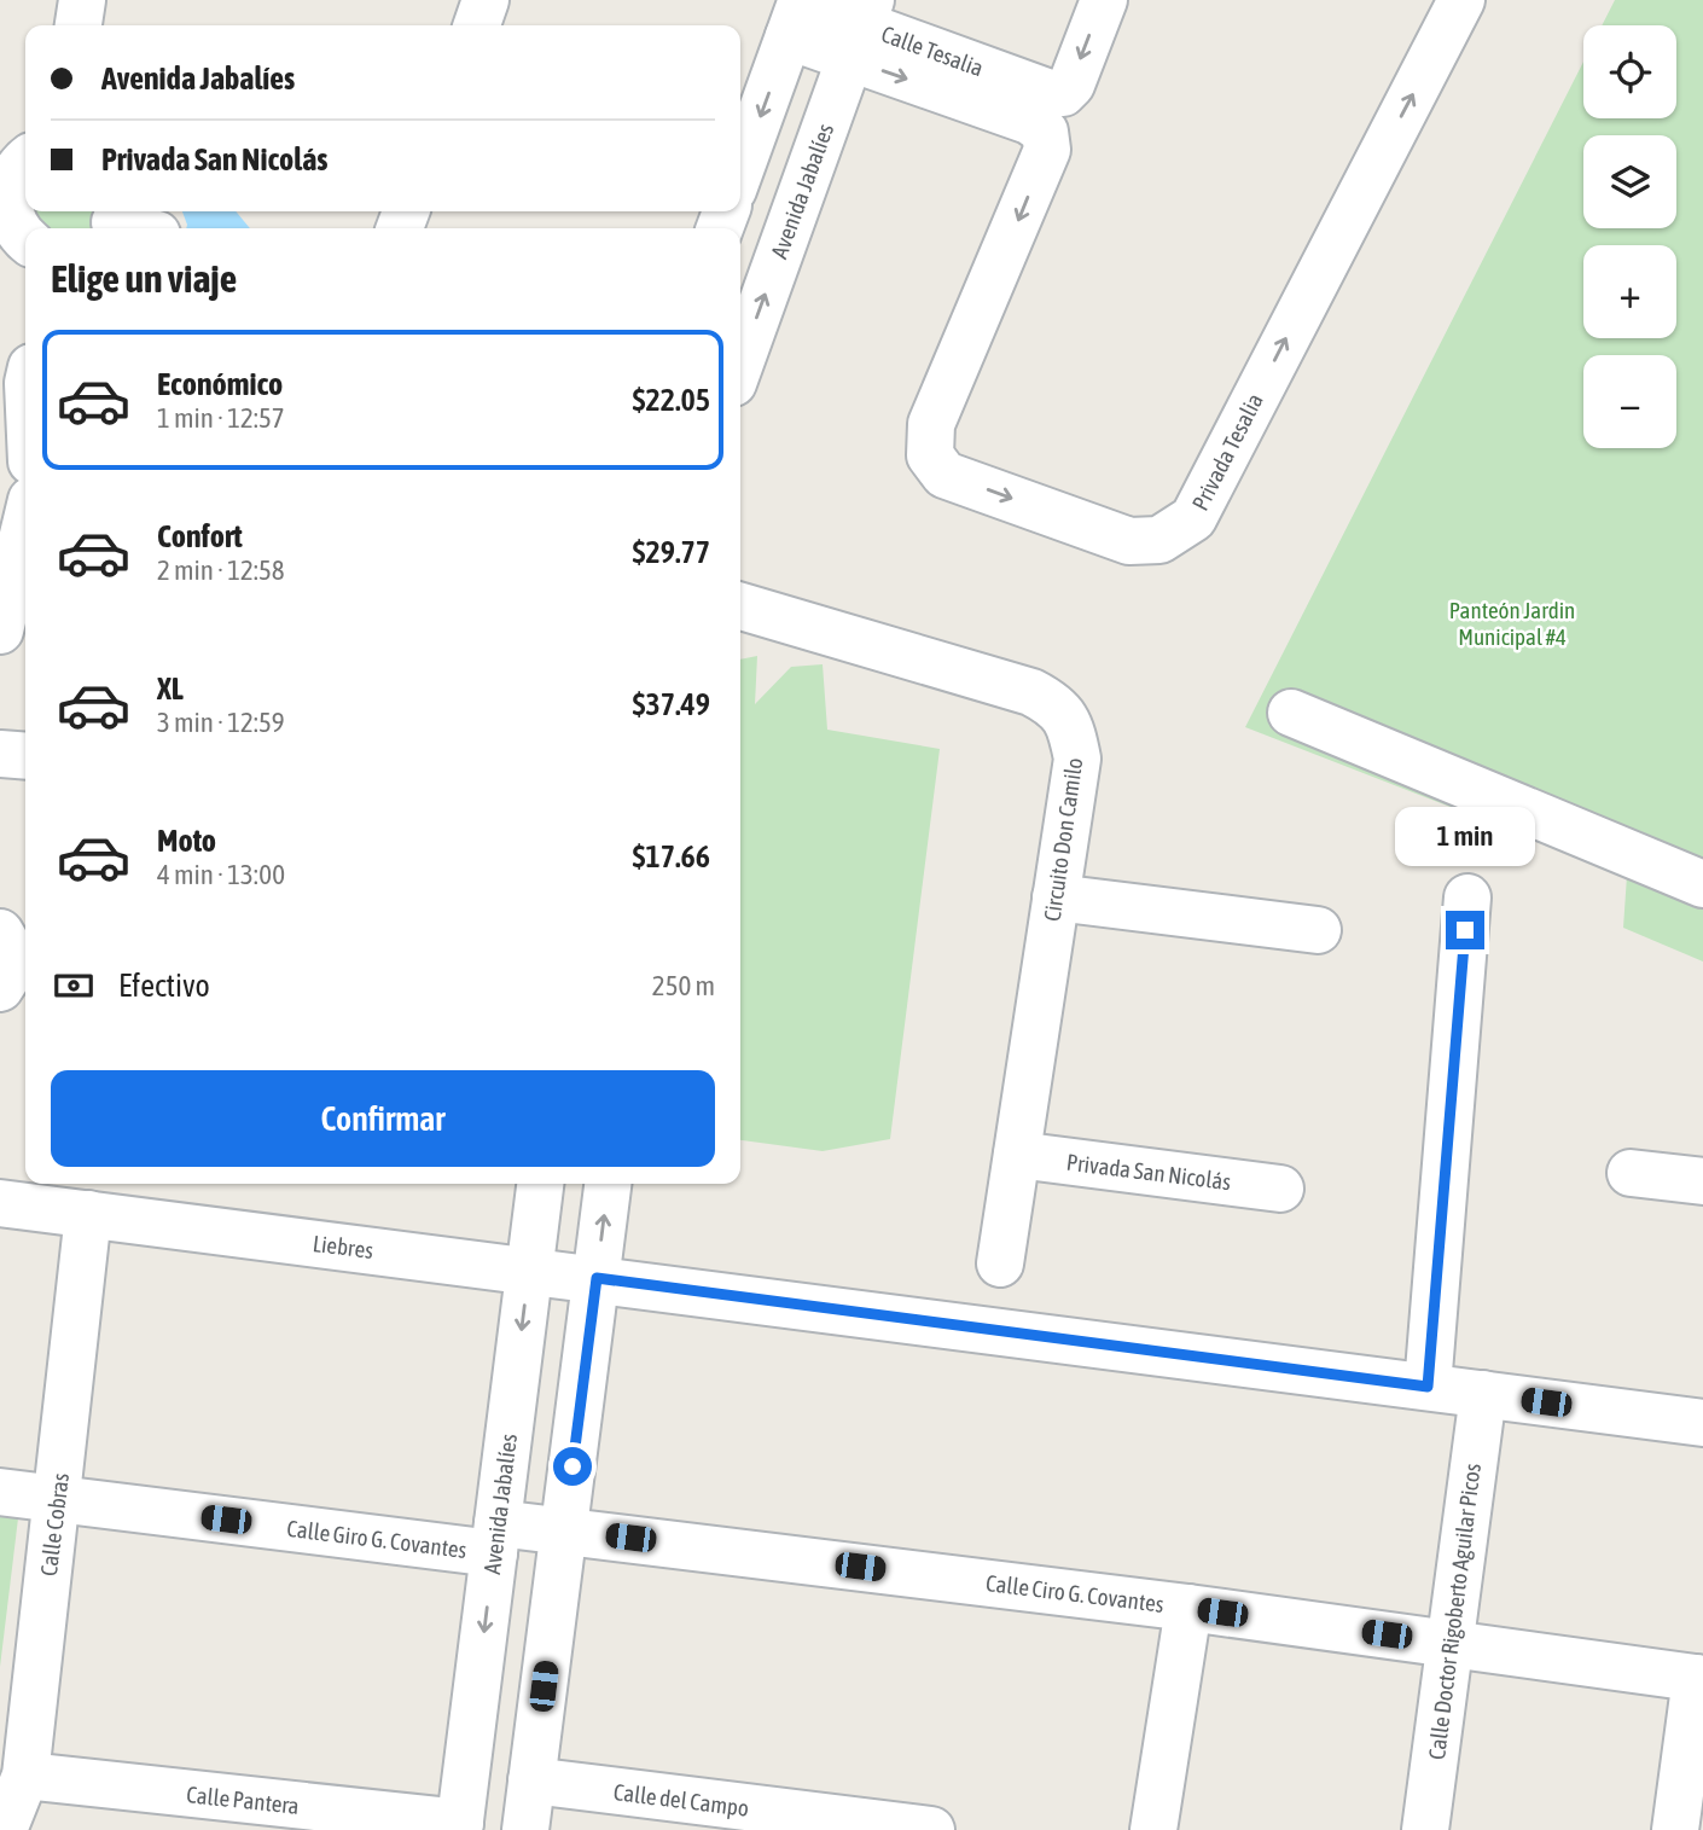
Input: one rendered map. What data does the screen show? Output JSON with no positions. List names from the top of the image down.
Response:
{
  "streets": {
    "street": [
      "Calle Tesalia",
      "Avenida Jabalíes",
      "Privada Tesalia",
      "Circuito Don Camilo",
      "Privada San Nicolás",
      "Liebres",
      "Calle Cobras",
      "Calle Giro G. Covantes",
      "Calle Ciro G. Covantes",
      "Calle Doctor Rigoberto Aguilar Picos",
      "Calle Pantera",
      "Calle del Campo"
    ]
  },
  "crossings": [
    ["Calle Tesalia", "Avenida Jabalíes"],
    ["Calle Tesalia", "Privada Tesalia"],
    ["Avenida Jabalíes", "Liebres"],
    ["Avenida Jabalíes", "Calle Giro G. Covantes"],
    ["Avenida Jabalíes", "Calle Ciro G. Covantes"],
    ["Avenida Jabalíes", "Calle Pantera"],
    ["Circuito Don Camilo", "Privada San Nicolás"],
    ["Liebres", "Calle Cobras"],
    ["Liebres", "Calle Doctor Rigoberto Aguilar Picos"],
    ["Calle Cobras", "Calle Giro G. Covantes"],
    ["Calle Cobras", "Calle Pantera"],
    ["Calle Giro G. Covantes", "Calle Ciro G. Covantes"],
    ["Calle Ciro G. Covantes", "Calle Doctor Rigoberto Aguilar Picos"]
  ],
  "parks": ["Panteón Jardin Municipal #4"],
  "page": {
    "map_buttons": ["+", "−"],
    "banner": ["Avenida Jabalíes", "Privada San Nicolás"],
    "heading": "Elige un viaje",
    "list": [
      {
        "name": "Económico",
        "note": "1 min · 12:57",
        "value": "$22.05"
      },
      {
        "name": "Confort",
        "note": "2 min · 12:58",
        "value": "$29.77"
      },
      {
        "name": "XL",
        "note": "3 min · 12:59",
        "value": "$37.49"
      },
      {
        "name": "Moto",
        "note": "4 min · 13:00",
        "value": "$17.66"
      }
    ],
    "bubble": "1 min",
    "pay": ["Efectivo", "250 m"],
    "buttons": "Confirmar"
  }
}
